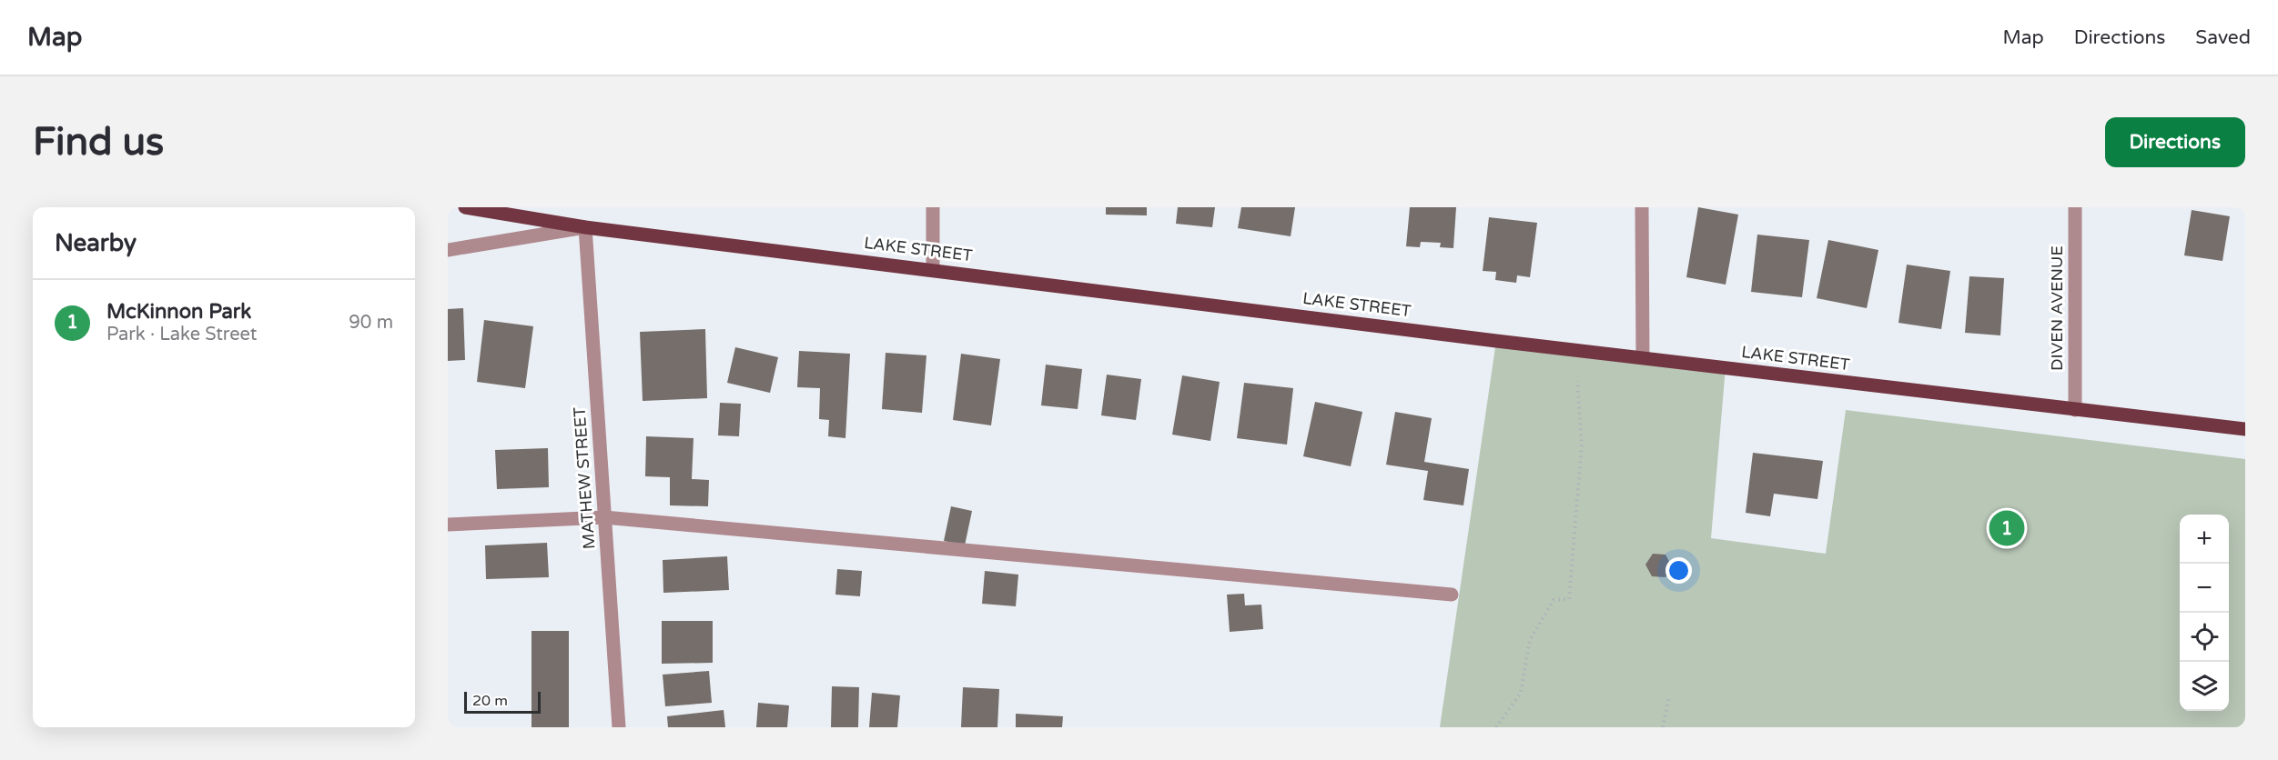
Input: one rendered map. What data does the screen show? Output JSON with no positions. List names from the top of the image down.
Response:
{
  "streets": {
    "main road": ["LAKE STREET"],
    "street": ["DIVEN AVENUE", "MATHEW STREET"]
  },
  "crossings": [
    ["LAKE STREET", "DIVEN AVENUE"],
    ["LAKE STREET", "MATHEW STREET"]
  ],
  "scale_bar": "20 m",
  "page": {
    "header": "Map",
    "nav": ["Map", "Directions", "Saved"],
    "buttons": "Directions",
    "title": "Find us",
    "heading": "Nearby",
    "list": [
      {
        "mark": "1",
        "name": "McKinnon Park",
        "note": "Park · Lake Street",
        "value": "90 m"
      }
    ],
    "pins": "1",
    "map_buttons": ["+", "−"],
    "scale": "20 m"
  }
}
